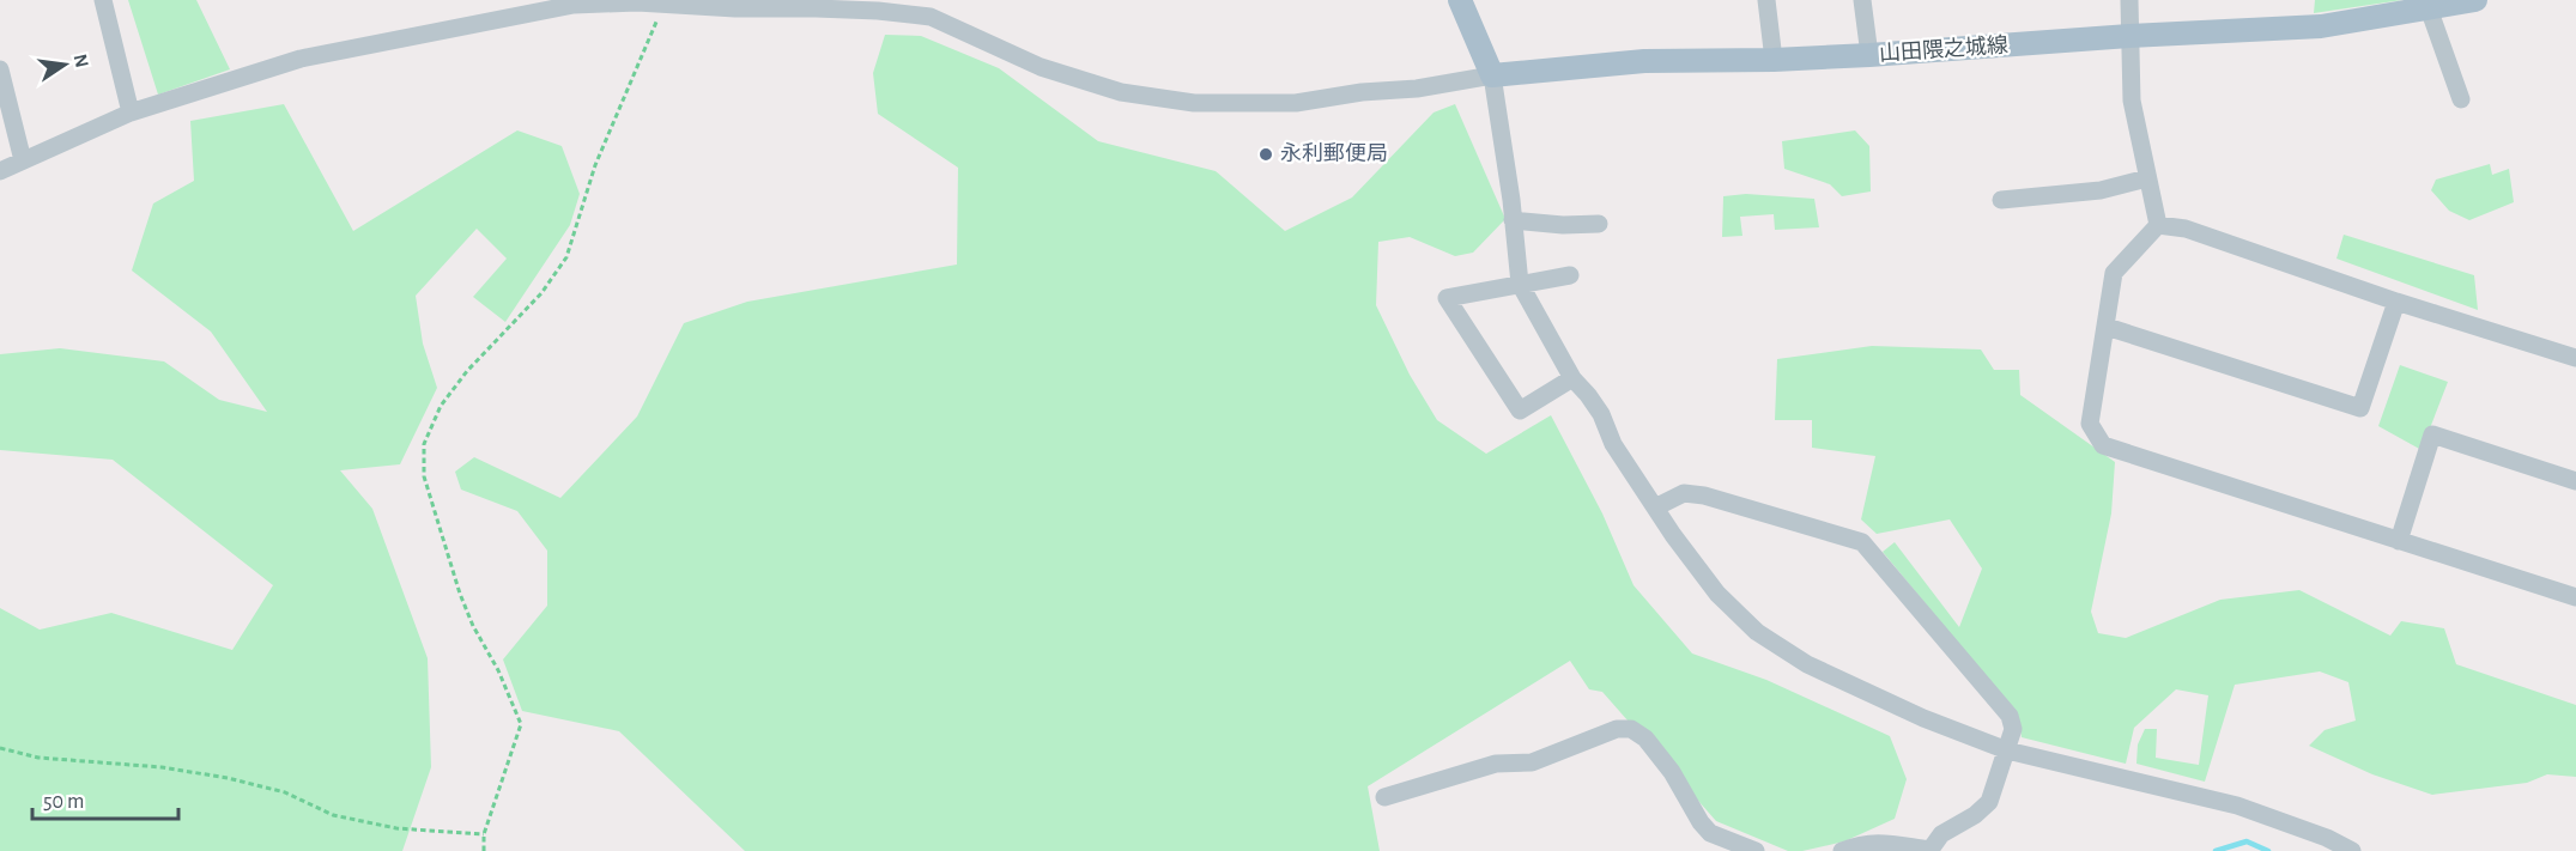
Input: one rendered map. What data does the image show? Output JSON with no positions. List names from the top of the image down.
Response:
{
  "streets": {
    "main road": ["山田隈之城線"]
  },
  "places": ["永利郵便局"],
  "scale_bar": "50 m",
  "north": "right"
}
